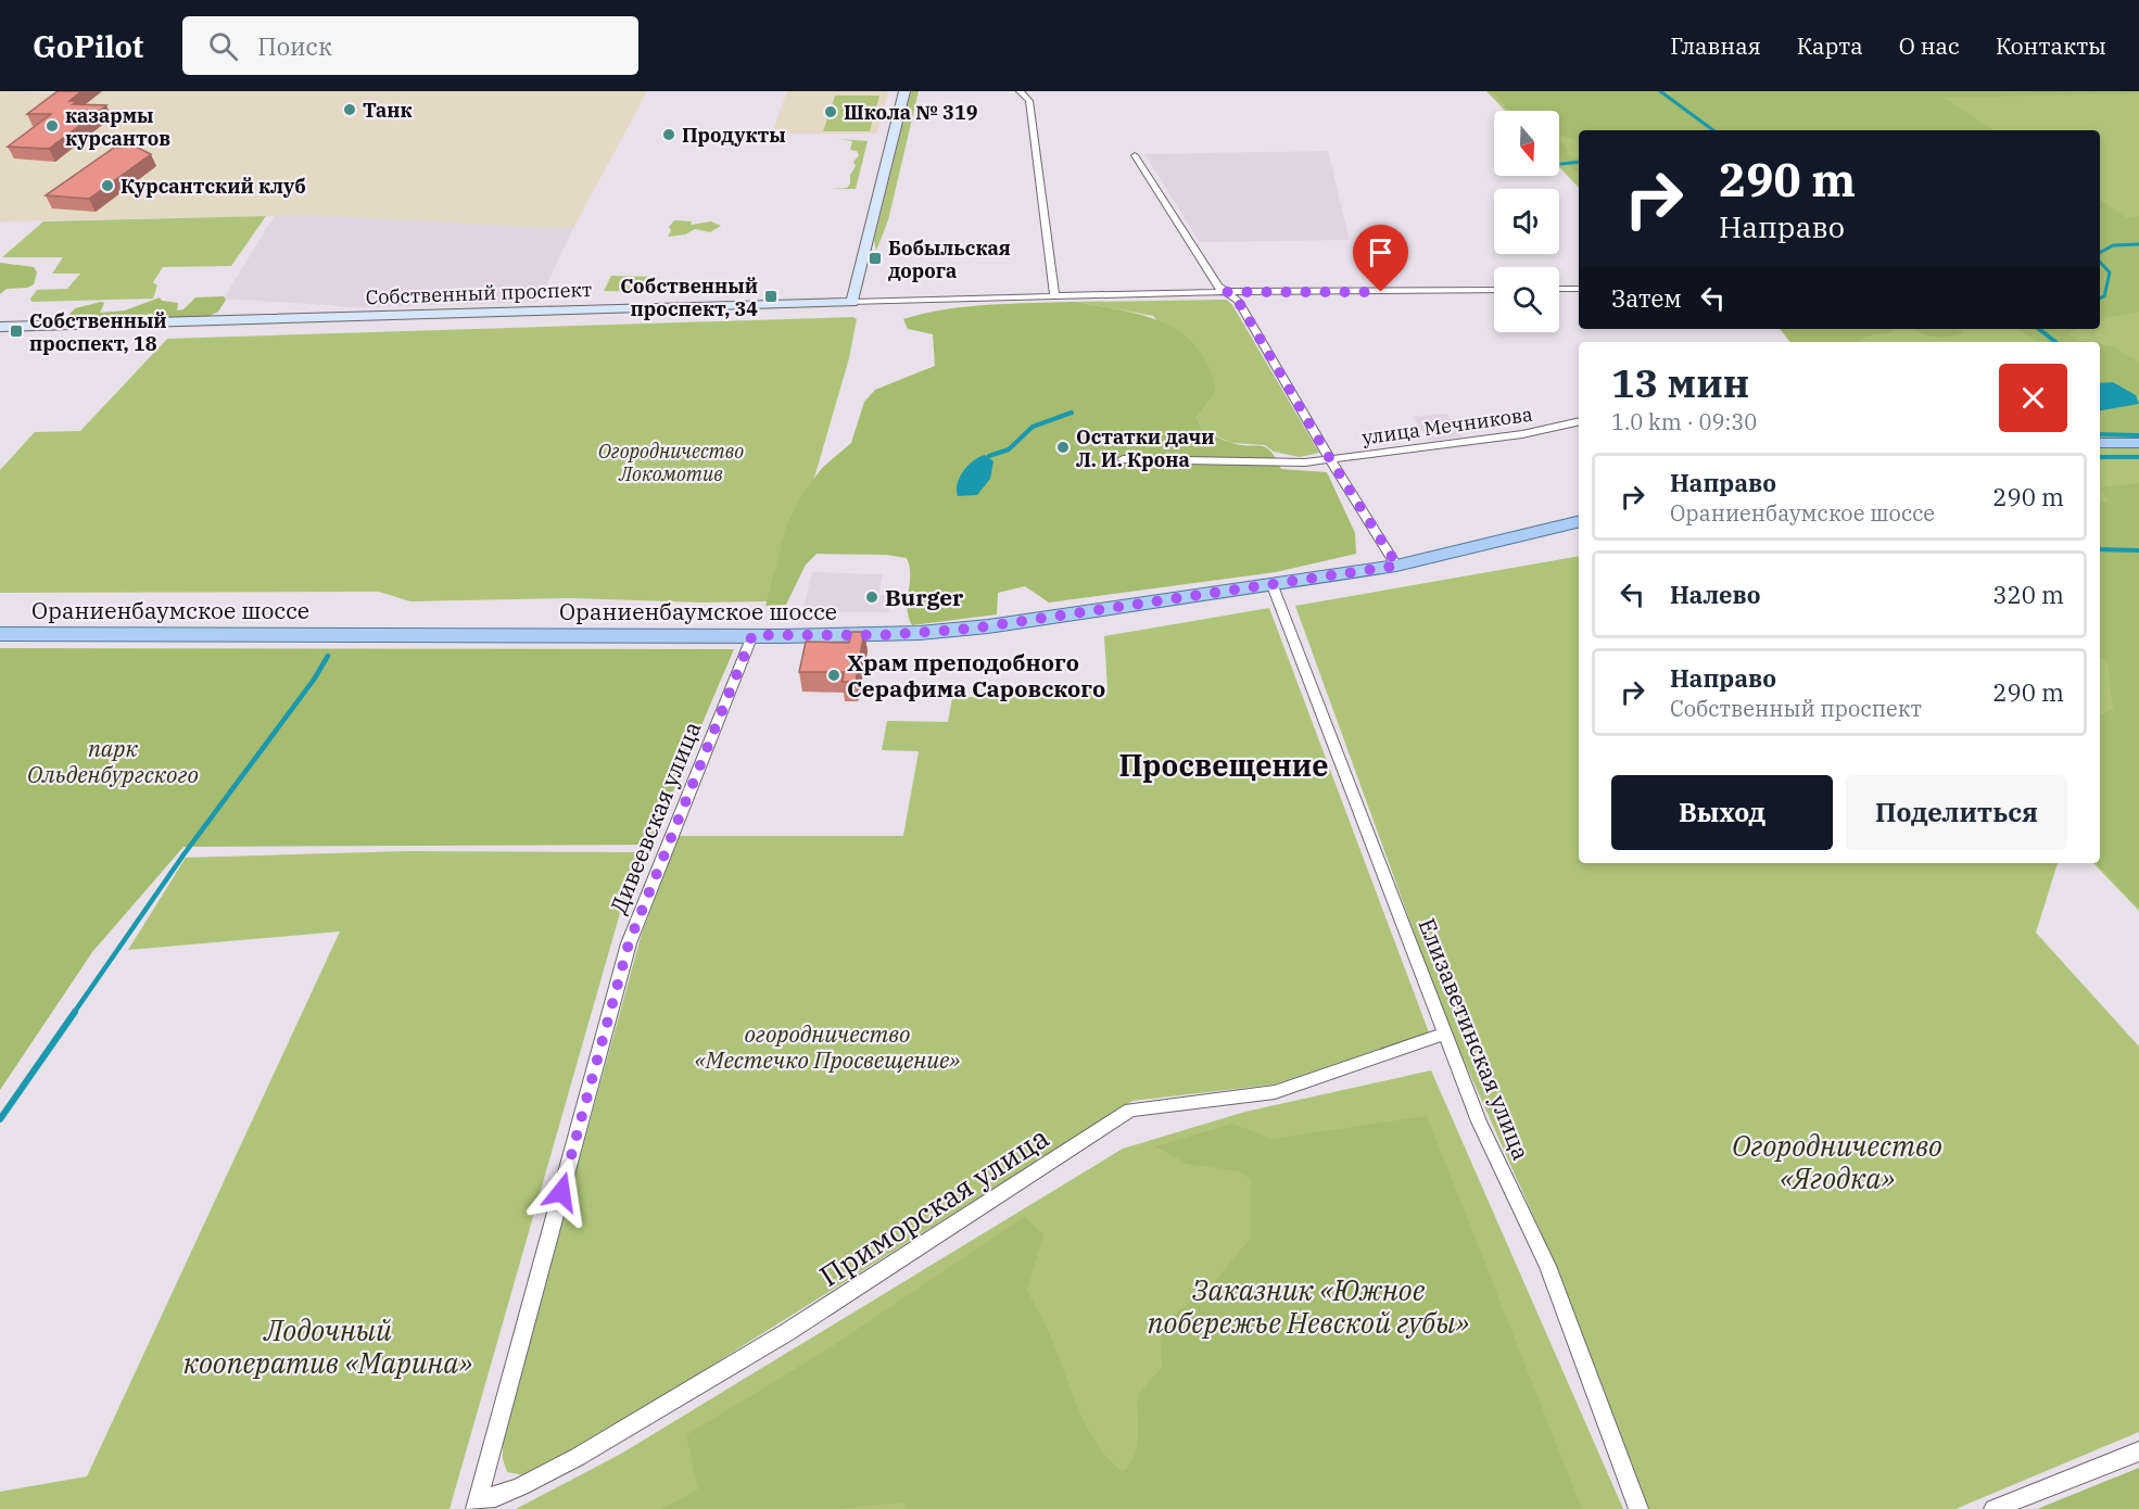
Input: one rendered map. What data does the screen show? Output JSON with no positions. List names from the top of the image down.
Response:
{
  "streets": {
    "main road": ["Ораниенбаумское шоссе"],
    "street": [
      "Собственный проспект",
      "улица Мечникова",
      "Дивеевская улица",
      "Елизаветинская улица",
      "Приморская улица"
    ]
  },
  "crossings": [
    ["Ораниенбаумское шоссе", "Дивеевская улица"],
    ["Ораниенбаумское шоссе", "Елизаветинская улица"],
    ["Дивеевская улица", "Приморская улица"],
    ["Елизаветинская улица", "Приморская улица"]
  ],
  "districts": ["Просвещение"],
  "parks": [
    "Огородничество Локомотив",
    "парк Ольденбургского",
    "огородничество «Местечко Просвещение»",
    "Огородничество «Ягодка»",
    "Заказник «Южное побережье Невской губы»",
    "Лодочный кооператив «Марина»"
  ],
  "places": {
    "other": [
      "Танк",
      "Школа № 319",
      "казармы курсантов",
      "Продукты",
      "Курсантский клуб",
      "Остатки дачи Л. И. Крона",
      "Burger",
      "Храм преподобного Серафима Саровского"
    ],
    "transit": ["Бобыльская дорога", "Собственный проспект, 34", "Собственный проспект, 18"]
  },
  "north": "bottom",
  "page": {
    "header": "GoPilot",
    "search": "Поиск",
    "nav": [
      "Главная",
      "Карта",
      "О нас",
      "Контакты"
    ],
    "turn": ["290 m", "Направо"],
    "then": "Затем",
    "heading": ["13 мин", "1.0 km · 09:30"],
    "list": [
      {
        "name": "Направо",
        "note": "Ораниенбаумское шоссе",
        "value": "290 m"
      },
      {
        "name": "Налево",
        "value": "320 m"
      },
      {
        "name": "Направо",
        "note": "Собственный проспект",
        "value": "290 m"
      }
    ],
    "buttons": ["Выход", "Поделиться"]
  }
}
